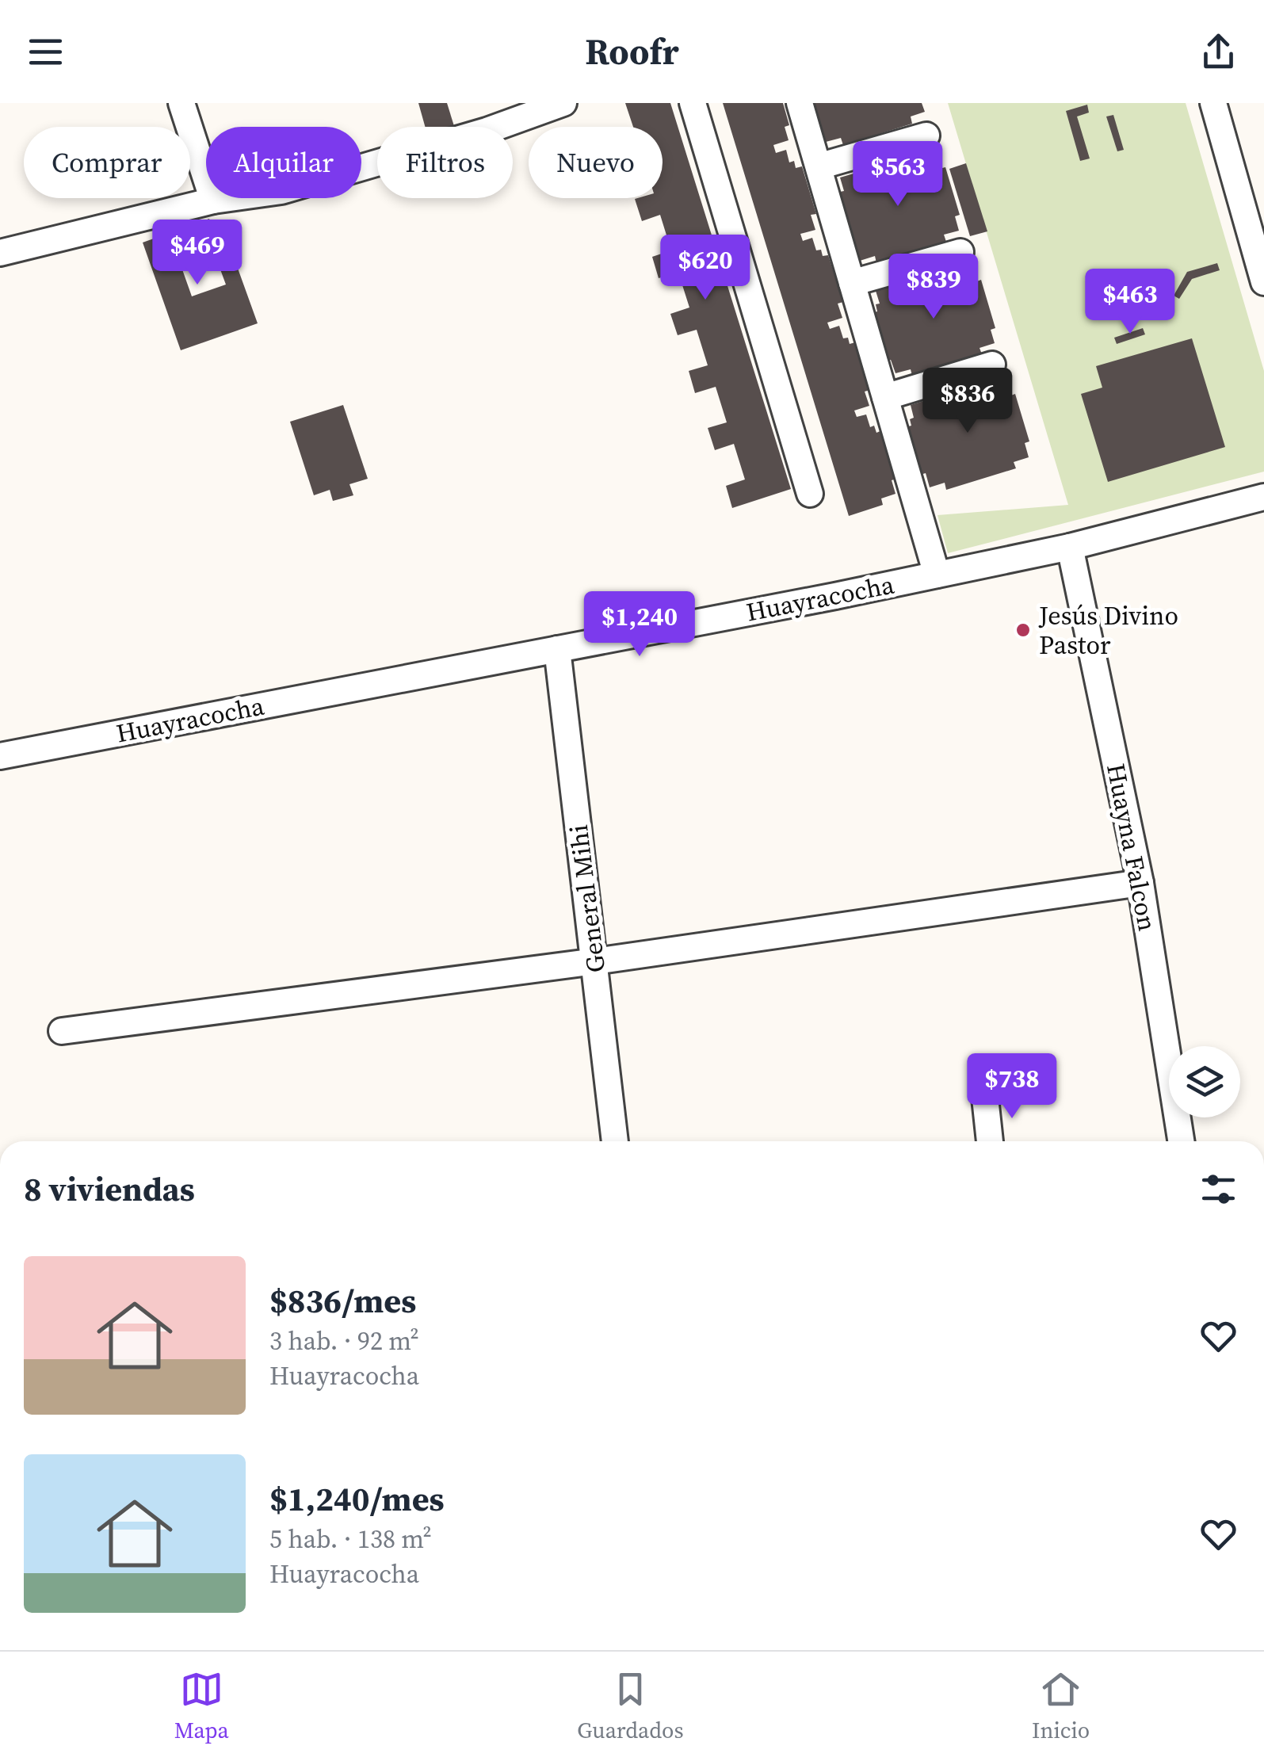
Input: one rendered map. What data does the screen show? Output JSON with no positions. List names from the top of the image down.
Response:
{
  "streets": {
    "street": ["Huayracocha", "Huayna Falcon", "General Mihi"]
  },
  "crossings": [
    ["Huayracocha", "Huayna Falcon"],
    ["Huayracocha", "General Mihi"]
  ],
  "places": ["Jesús Divino Pastor"],
  "page": {
    "header": "Roofr",
    "chip": [
      "Comprar",
      "Alquilar",
      "Filtros",
      "Nuevo"
    ],
    "price": [
      "$563",
      "$469",
      "$620",
      "$839",
      "$463",
      "$836",
      "$1,240",
      "$738"
    ],
    "heading": "8 viviendas",
    "list": [
      {
        "name": "$836/mes",
        "note": "3 hab. · 92 m² · Huayracocha"
      },
      {
        "name": "$1,240/mes",
        "note": "5 hab. · 138 m² · Huayracocha"
      }
    ],
    "tabs": ["Mapa", "Guardados", "Inicio"]
  }
}
